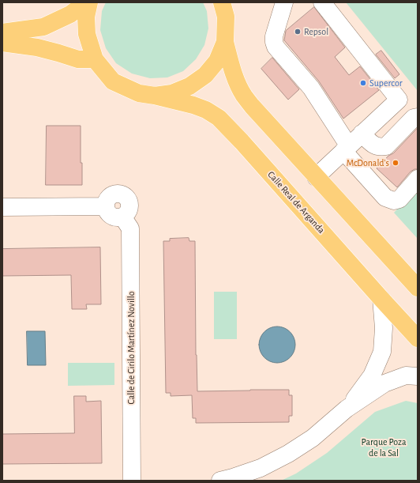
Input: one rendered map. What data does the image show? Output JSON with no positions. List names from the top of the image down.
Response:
{
  "streets": {
    "main road": ["Calle Real de Arganda"],
    "street": ["Calle de Cirilo Martínez Novillo"]
  },
  "parks": ["Parque Poza de la Sal"],
  "places": ["Repsol", "Supercor", "McDonald's"]
}
